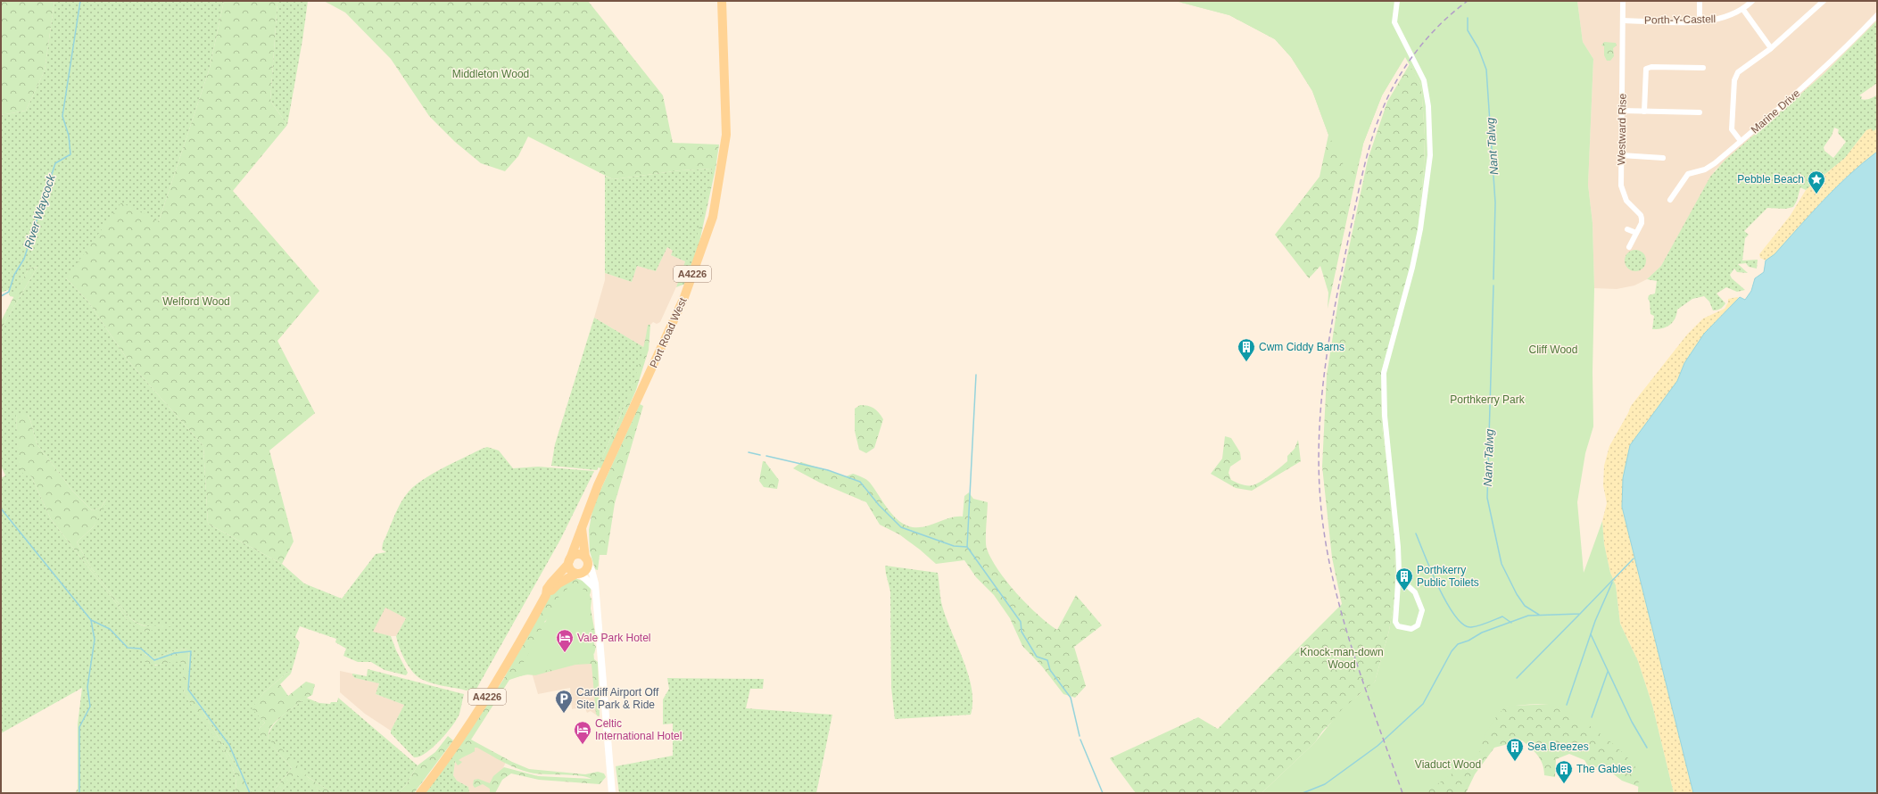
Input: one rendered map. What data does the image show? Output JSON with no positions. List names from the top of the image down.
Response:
{
  "streets": {
    "main road": ["A4226", "Port Road West"],
    "street": ["Porth-Y-Castell", "Marine Drive", "Westward Rise"]
  },
  "crossings": [
    ["Porth-Y-Castell", "Westward Rise"],
    ["A4226", "Port Road West"]
  ],
  "water": ["Nant Talwg", "River Waycock"],
  "parks": [
    "Middleton Wood",
    "Welford Wood",
    "Cliff Wood",
    "Porthkerry Park",
    "Knock-man-down Wood",
    "Viaduct Wood"
  ],
  "places": {
    "place": ["Pebble Beach"],
    "building": [
      "Cwm Ciddy Barns",
      "Porthkerry Public Toilets",
      "Sea Breezes",
      "The Gables"
    ],
    "hotel": ["Vale Park Hotel", "Celtic International Hotel"],
    "parking": ["Cardiff Airport Off Site Park & Ride"]
  }
}
